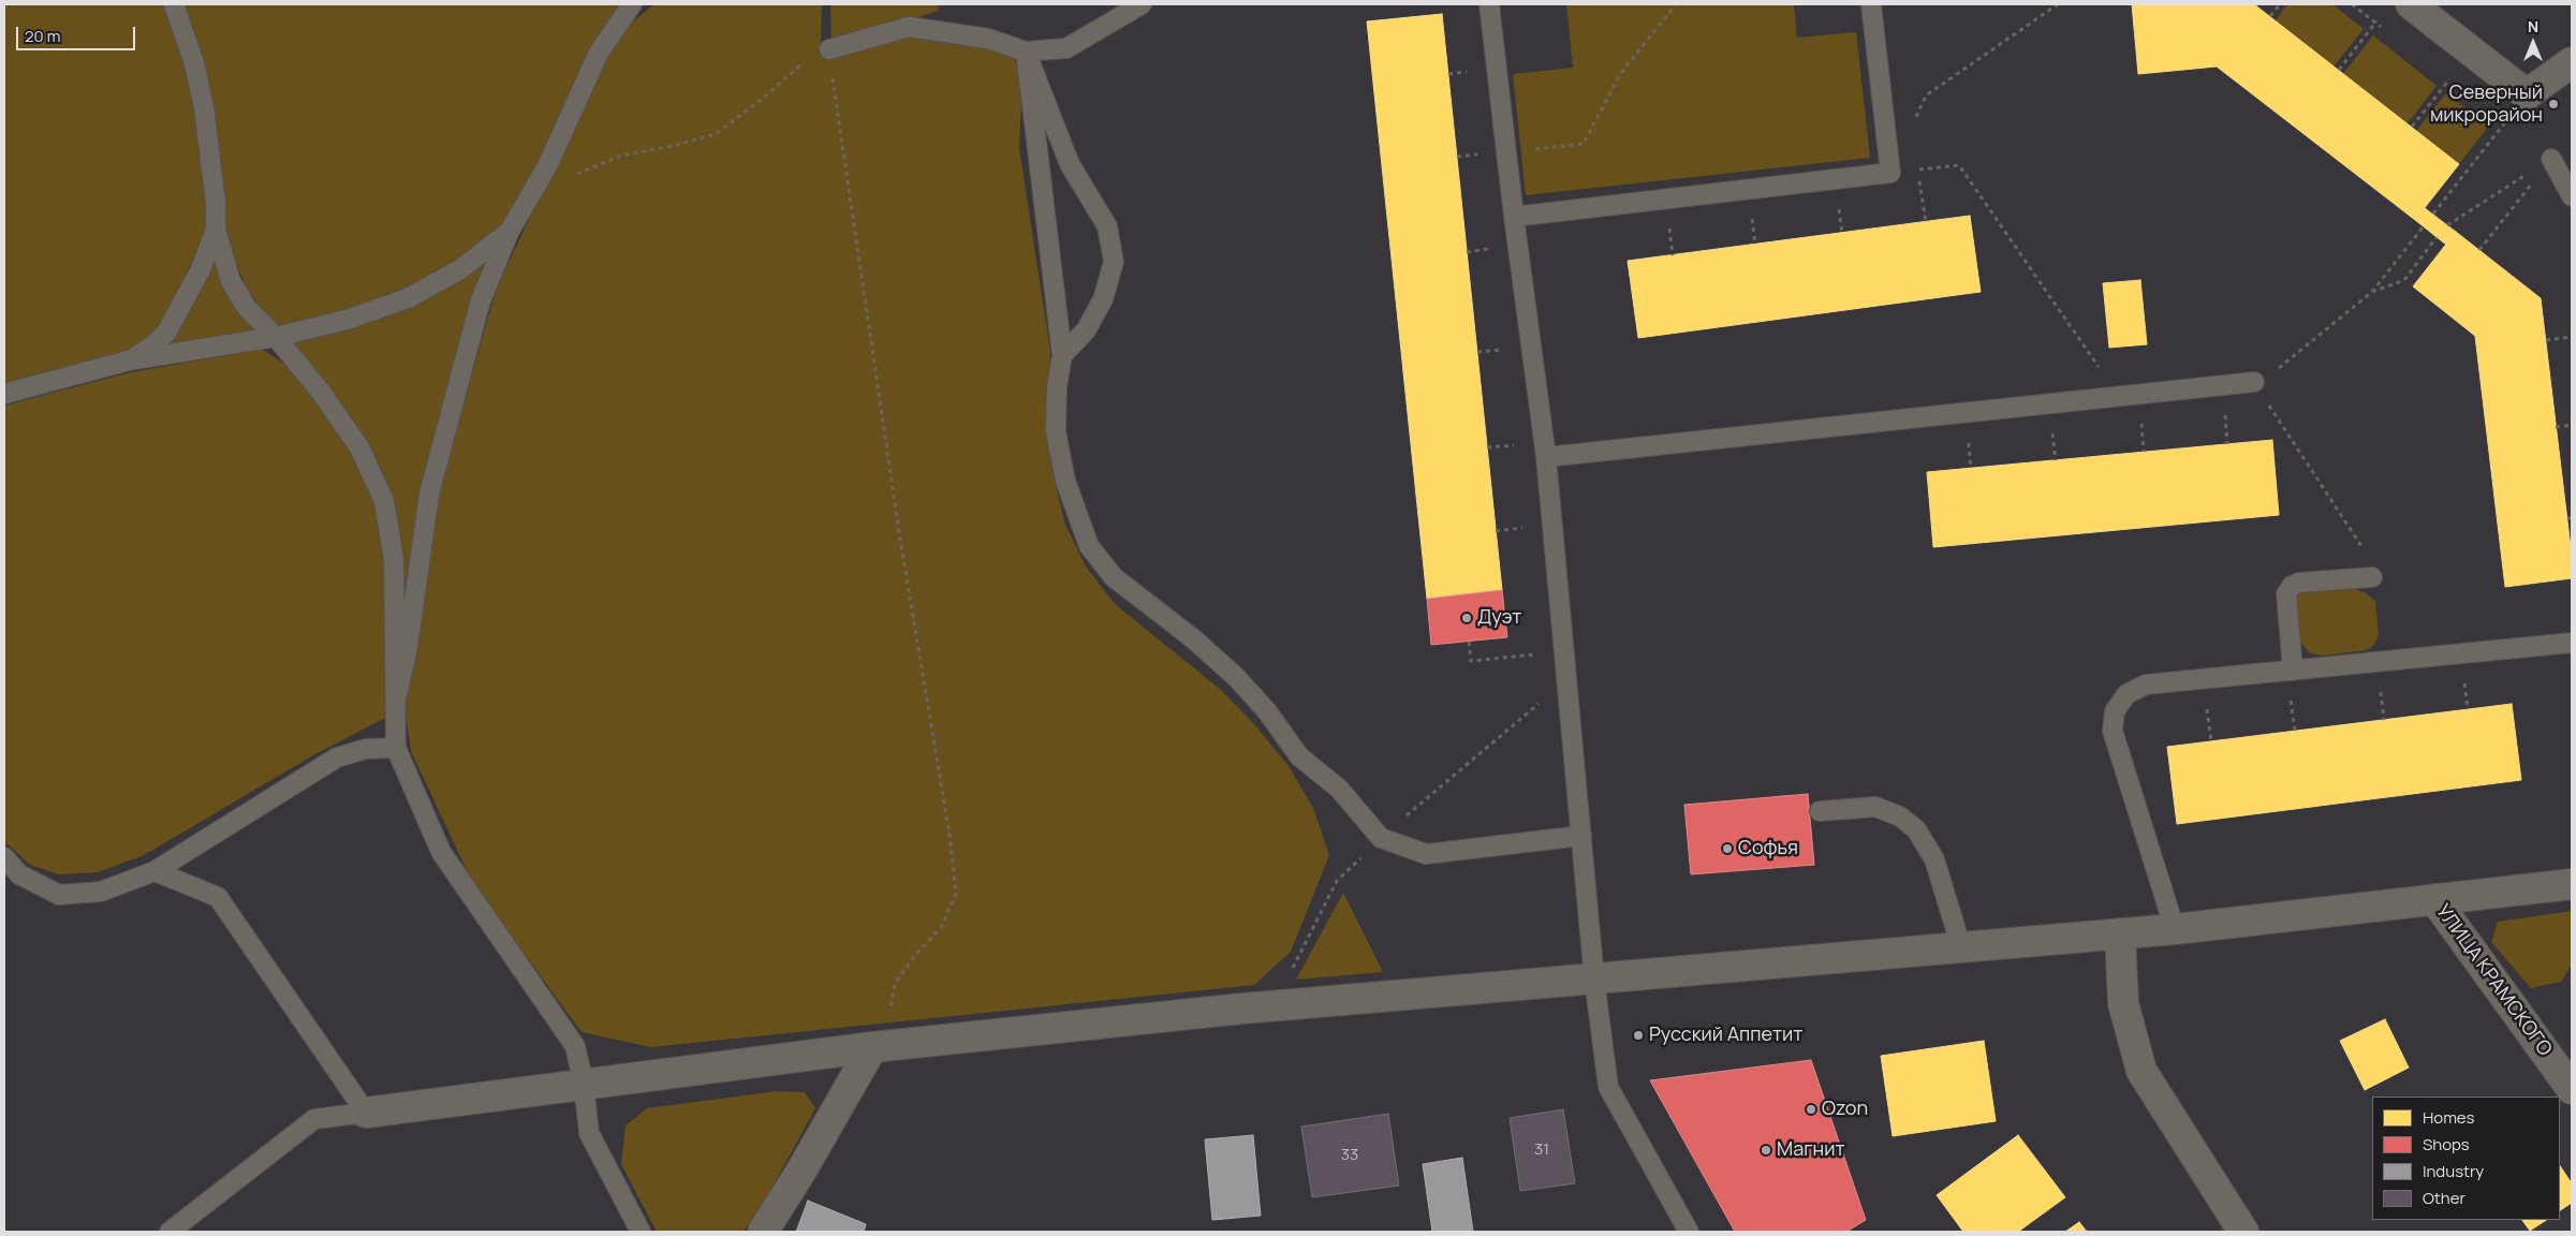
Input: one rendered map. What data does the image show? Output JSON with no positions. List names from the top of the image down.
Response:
{
  "streets": {
    "street": ["УЛИЦА КРАМСКОГО"]
  },
  "places": [
    "Северный микрорайон",
    "Дуэт",
    "Софья",
    "Русский Аппетит",
    "Ozon",
    "Магнит"
  ],
  "house_numbers": ["31", "33"],
  "legend": [
    "Homes",
    "Shops",
    "Industry",
    "Other"
  ],
  "scale_bar": "20 m",
  "north": "top"
}
